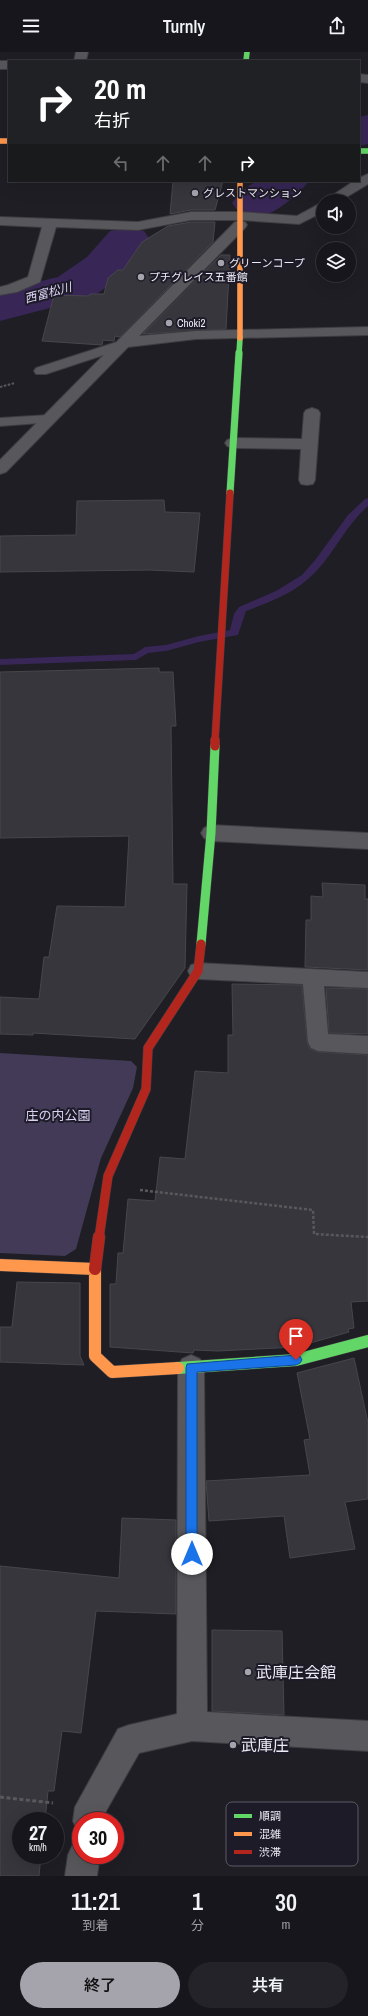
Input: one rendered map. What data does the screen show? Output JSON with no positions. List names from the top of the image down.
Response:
{
  "water": ["西富松川"],
  "parks": ["庄の内公園"],
  "places": [
    "グレストマンション",
    "グリーンコープ",
    "プチグレイス五番館",
    "Choki2",
    "武庫庄会館",
    "武庫庄"
  ],
  "legend": ["順調", "混雑", "渋滞"],
  "page": {
    "header": "Turnly",
    "turn": ["20 m", "右折"],
    "speed": "27 km/h",
    "limit": "30",
    "eta": [
      "11:21",
      "到着",
      "1",
      "分",
      "30",
      "m"
    ],
    "buttons": ["終了", "共有"]
  }
}
